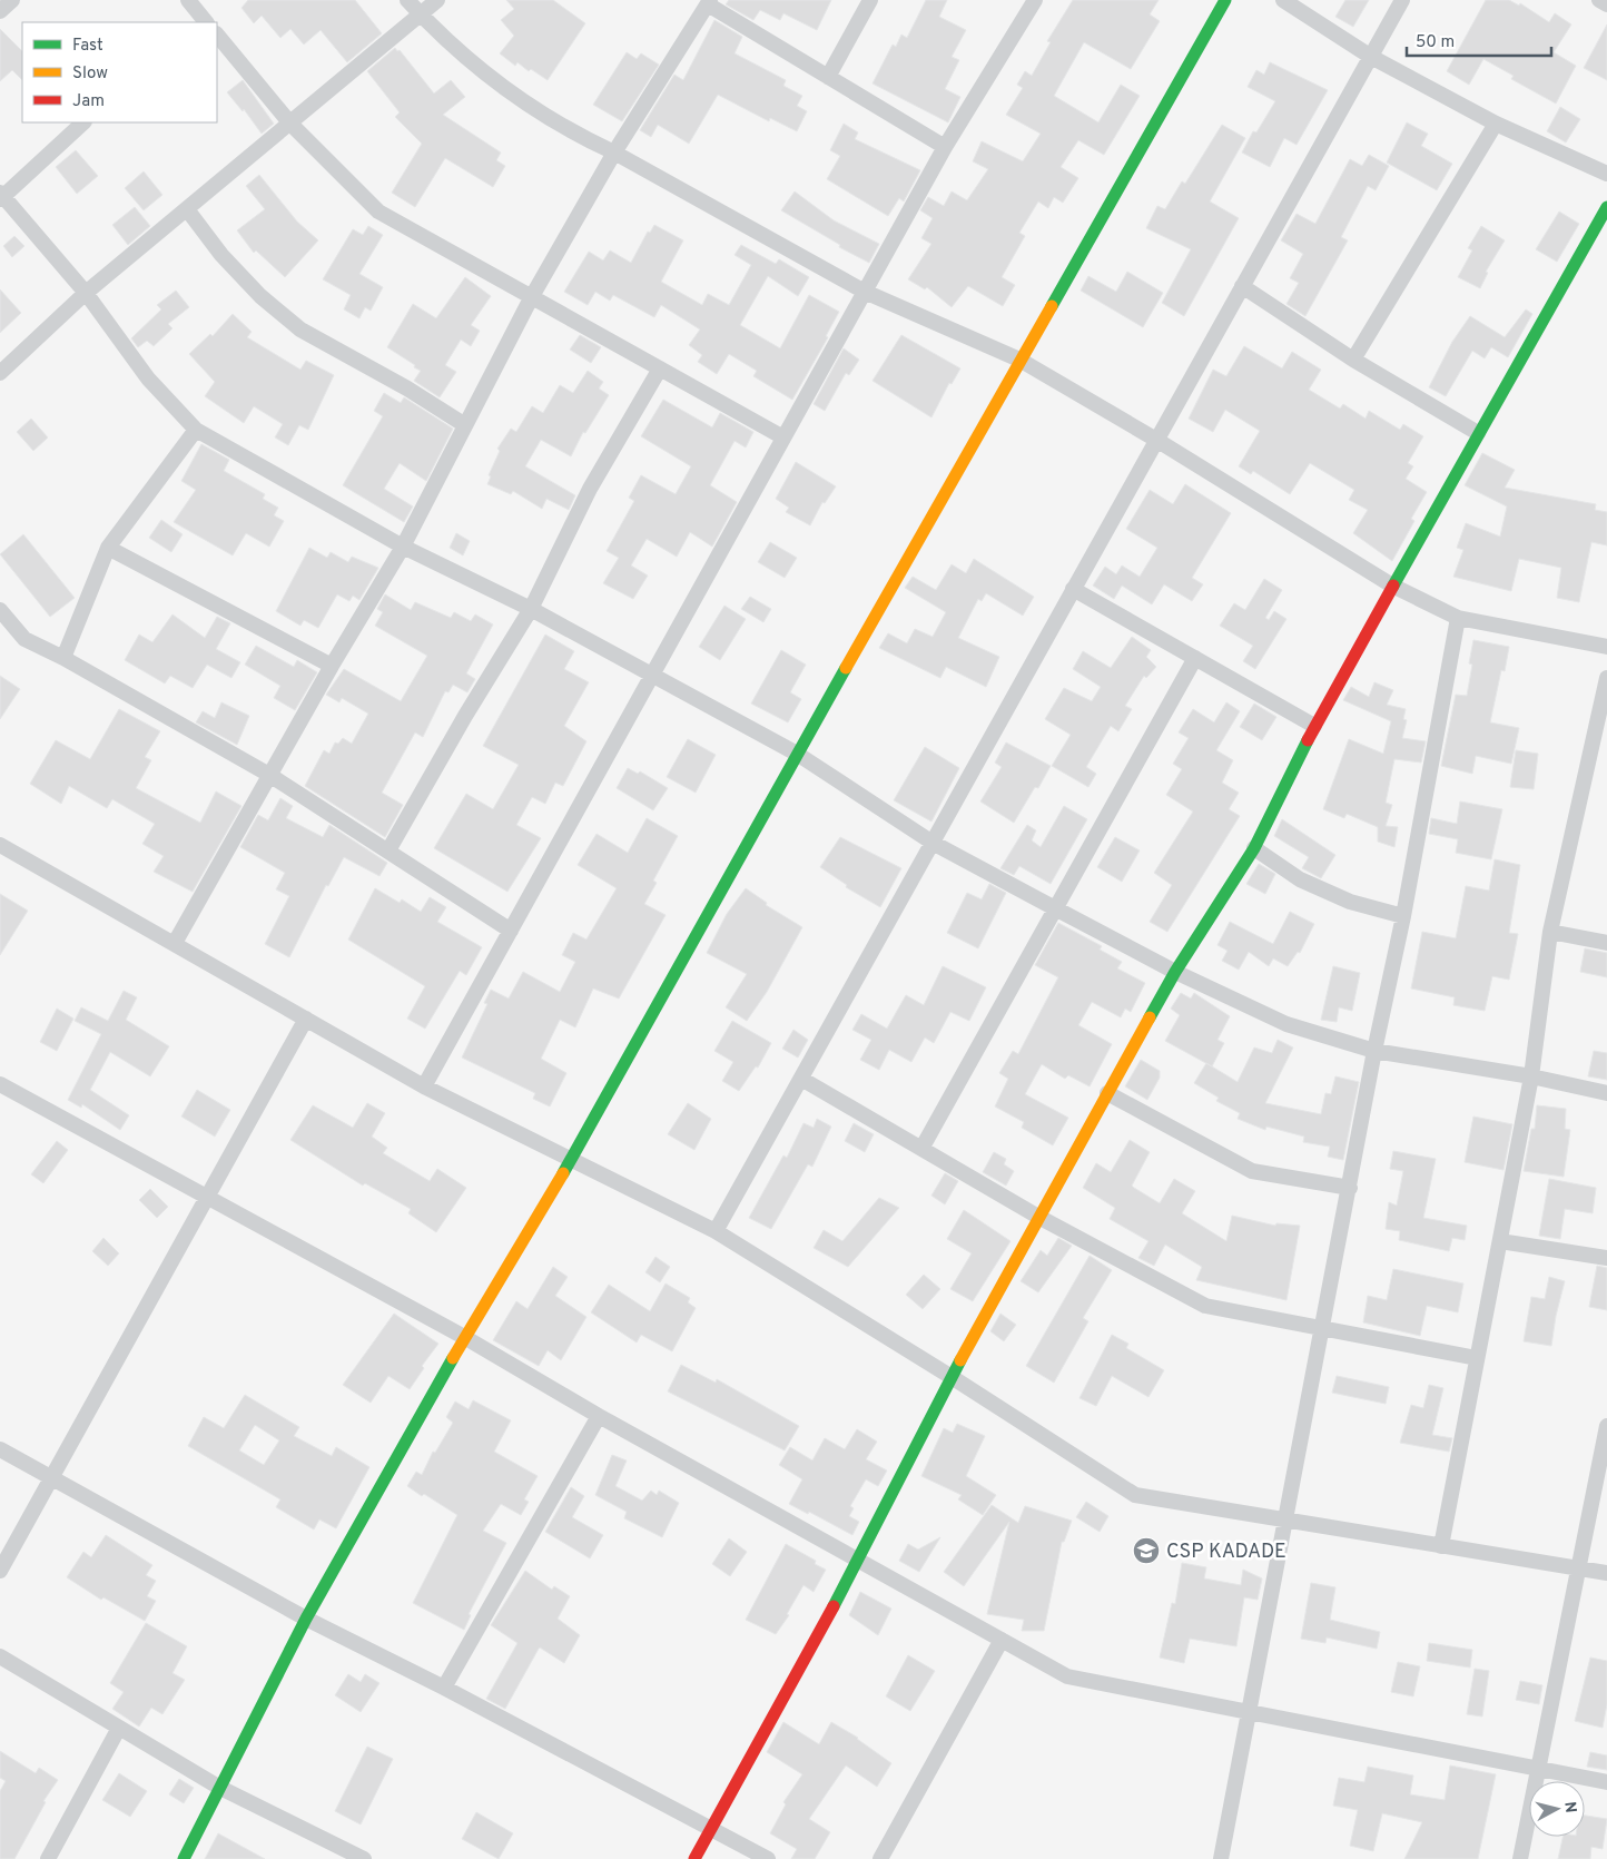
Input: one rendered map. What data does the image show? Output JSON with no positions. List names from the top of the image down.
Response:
{
  "places": {
    "school or university": ["CSP KADADE"]
  },
  "legend": ["Fast", "Slow", "Jam"],
  "scale_bar": "50 m",
  "north": "right"
}
